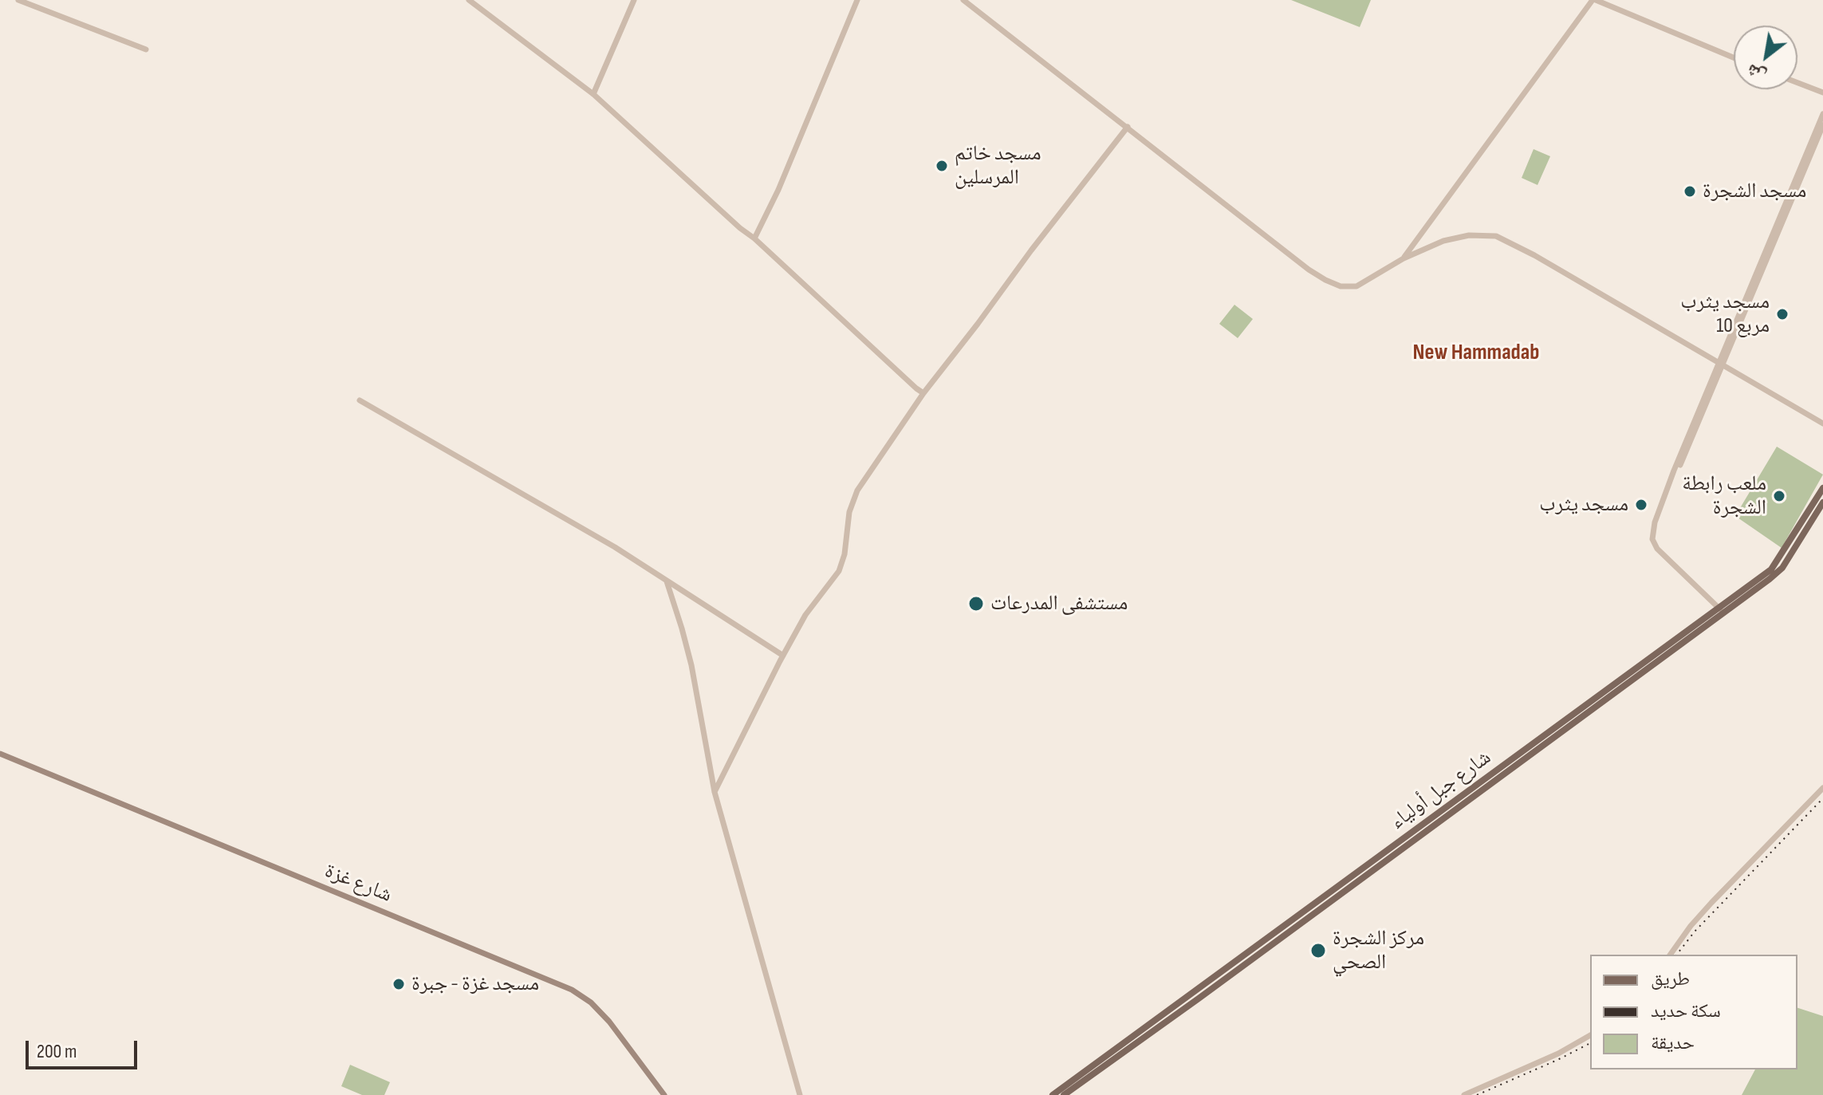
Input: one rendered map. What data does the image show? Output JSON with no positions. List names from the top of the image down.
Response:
{
  "streets": {
    "main road": ["شارع جبل أولياء", "شارع غزة"]
  },
  "districts": ["New Hammadab"],
  "places": [
    "مسجد خاتم المرسلين",
    "مسجد الشجرة",
    "مسجد يثرب مربع 10",
    "ملعب رابطة الشجرة",
    "مسجد يثرب",
    "مستشفى المدرعات",
    "مركز الشجرة الصحي",
    "مسجد غزة - جبرة"
  ],
  "legend": ["طريق", "سكة حديد", "حديقة"],
  "scale_bar": "200 m",
  "north": "bottom left"
}
